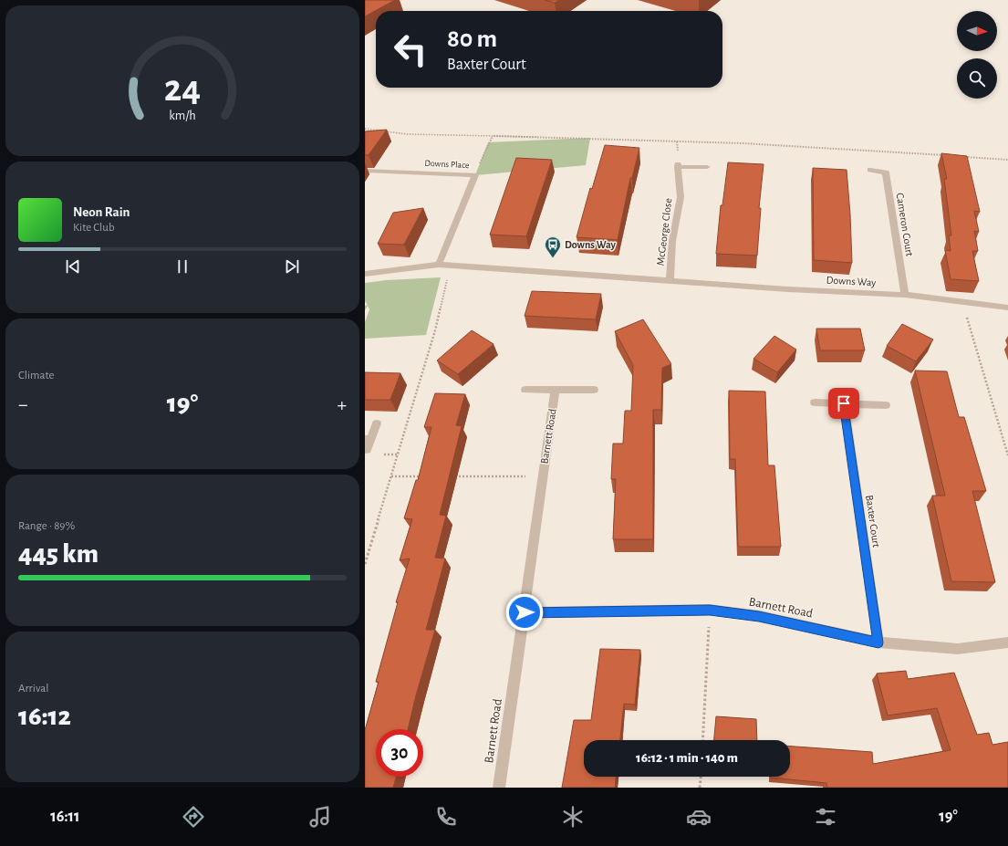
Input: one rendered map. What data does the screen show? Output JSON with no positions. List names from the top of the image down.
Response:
{
  "streets": {
    "street": [
      "Downs Place",
      "Cameron Court",
      "McGeorge Close",
      "Downs Way",
      "Barnett Road",
      "Baxter Court"
    ]
  },
  "crossings": [
    ["Downs Place", "Downs Way"],
    ["Cameron Court", "Downs Way"],
    ["McGeorge Close", "Downs Way"],
    ["Barnett Road", "Baxter Court"]
  ],
  "places": {
    "bus stop": ["Downs Way"]
  },
  "north": "right",
  "page": {
    "turn": ["80 m", "Baxter Court"],
    "song": ["Neon Rain", "Kite Club"],
    "tile": [
      "Climate",
      ["Range · 89%", "445 km"],
      ["Arrival", "16:12"]
    ],
    "heat": ["−", "19°", "+"],
    "limit": "30",
    "trip": "16:12 · 1 min · 140 m",
    "tabs": ["16:11", "19°"],
    "gauge": ["24", "km/h"]
  }
}
